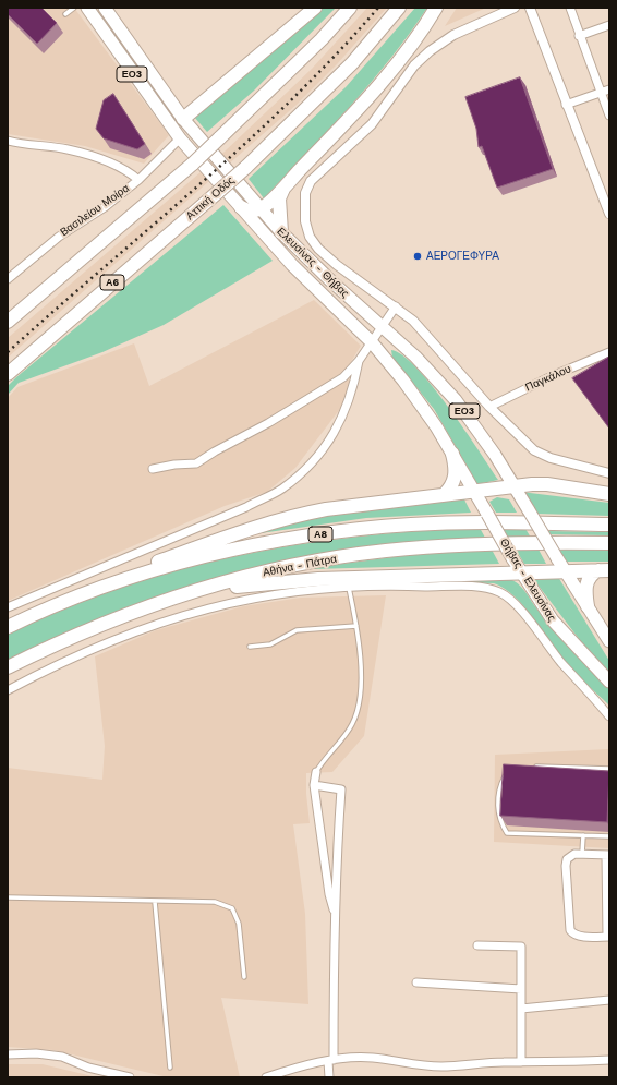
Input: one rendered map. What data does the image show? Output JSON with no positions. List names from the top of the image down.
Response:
{
  "streets": {
    "highway": [
      "Αττική Οδός",
      "Α6",
      "Α8",
      "Αθήνα - Πάτρα"
    ],
    "main road": ["ΕΟ3", "Ελευσίνας - Θήβας", "Θήβας - Ελευσίνας"],
    "street": ["Βασιλείου Μοίρα", "Παγκάλου"]
  },
  "crossings": [
    ["ΕΟ3", "Ελευσίνας - Θήβας"],
    ["Βασιλείου Μοίρα", "Ελευσίνας - Θήβας"],
    ["Ελευσίνας - Θήβας", "Θήβας - Ελευσίνας"]
  ],
  "places": ["ΑΕΡΟΓΕΦΥΡΑ"]
}
